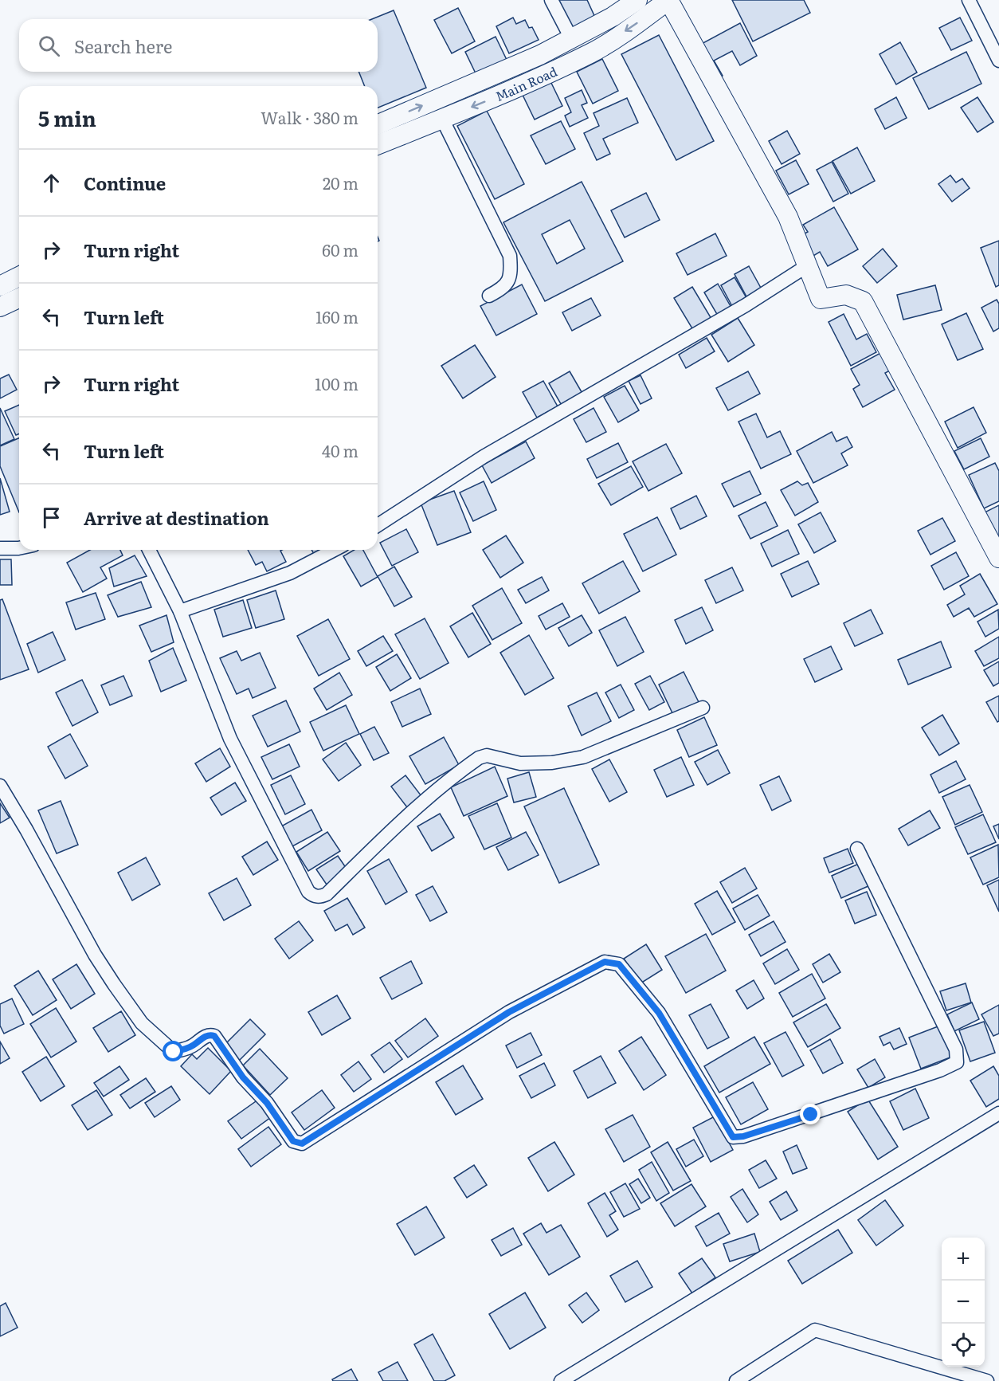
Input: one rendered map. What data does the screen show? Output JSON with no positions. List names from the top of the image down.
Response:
{
  "streets": {
    "main road": ["Main Road"]
  },
  "page": {
    "search": "Search here",
    "heading": ["5 min", "Walk · 380 m"],
    "list": [
      ["Continue", "20 m"],
      ["Turn right", "60 m"],
      ["Turn left", "160 m"],
      ["Turn right", "100 m"],
      ["Turn left", "40 m"],
      "Arrive at destination"
    ],
    "map_buttons": ["+", "−"]
  }
}
